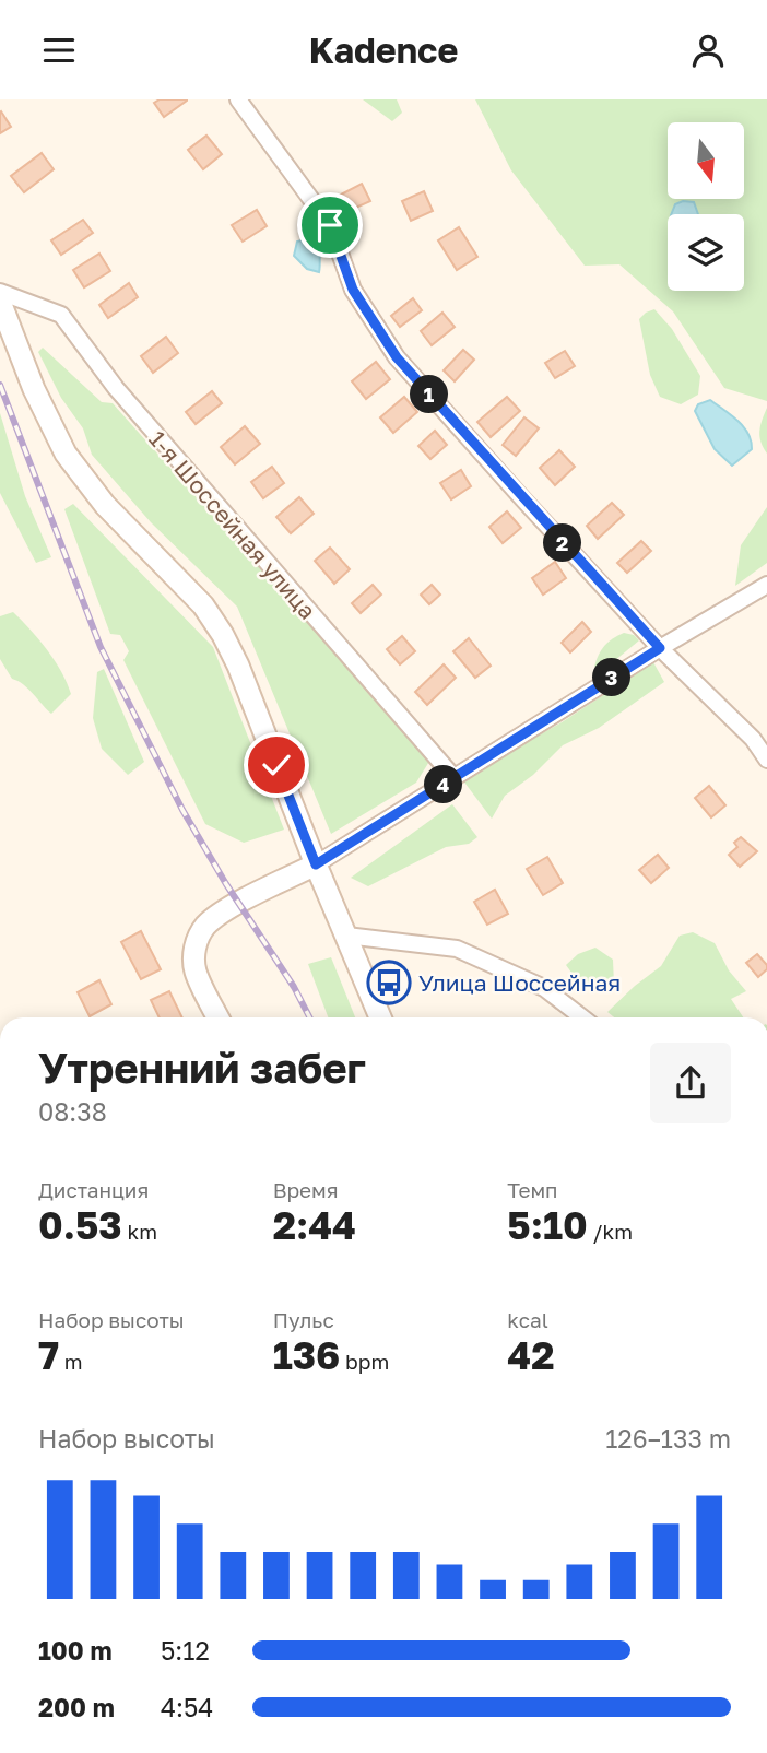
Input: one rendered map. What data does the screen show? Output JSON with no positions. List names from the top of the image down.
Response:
{
  "streets": {
    "street": ["1-я Шоссейная улица"]
  },
  "places": {
    "bus stop": ["Улица Шоссейная"]
  },
  "north": "bottom",
  "page": {
    "header": "Kadence",
    "pins": [
      "1",
      "2",
      "3",
      "4"
    ],
    "heading": ["Утренний забег", "08:38"],
    "stats": [
      ["Дистанция", "0.53 km"],
      ["Время", "2:44"],
      ["Темп", "5:10 /km"],
      ["Набор высоты", "7 m"],
      ["Пульс", "136 bpm"],
      ["kcal", "42"]
    ],
    "chart": ["Набор высоты", "126–133 m"],
    "list": [
      {
        "name": "100 m",
        "note": "5:12"
      },
      {
        "name": "200 m",
        "note": "4:54"
      }
    ]
  }
}
